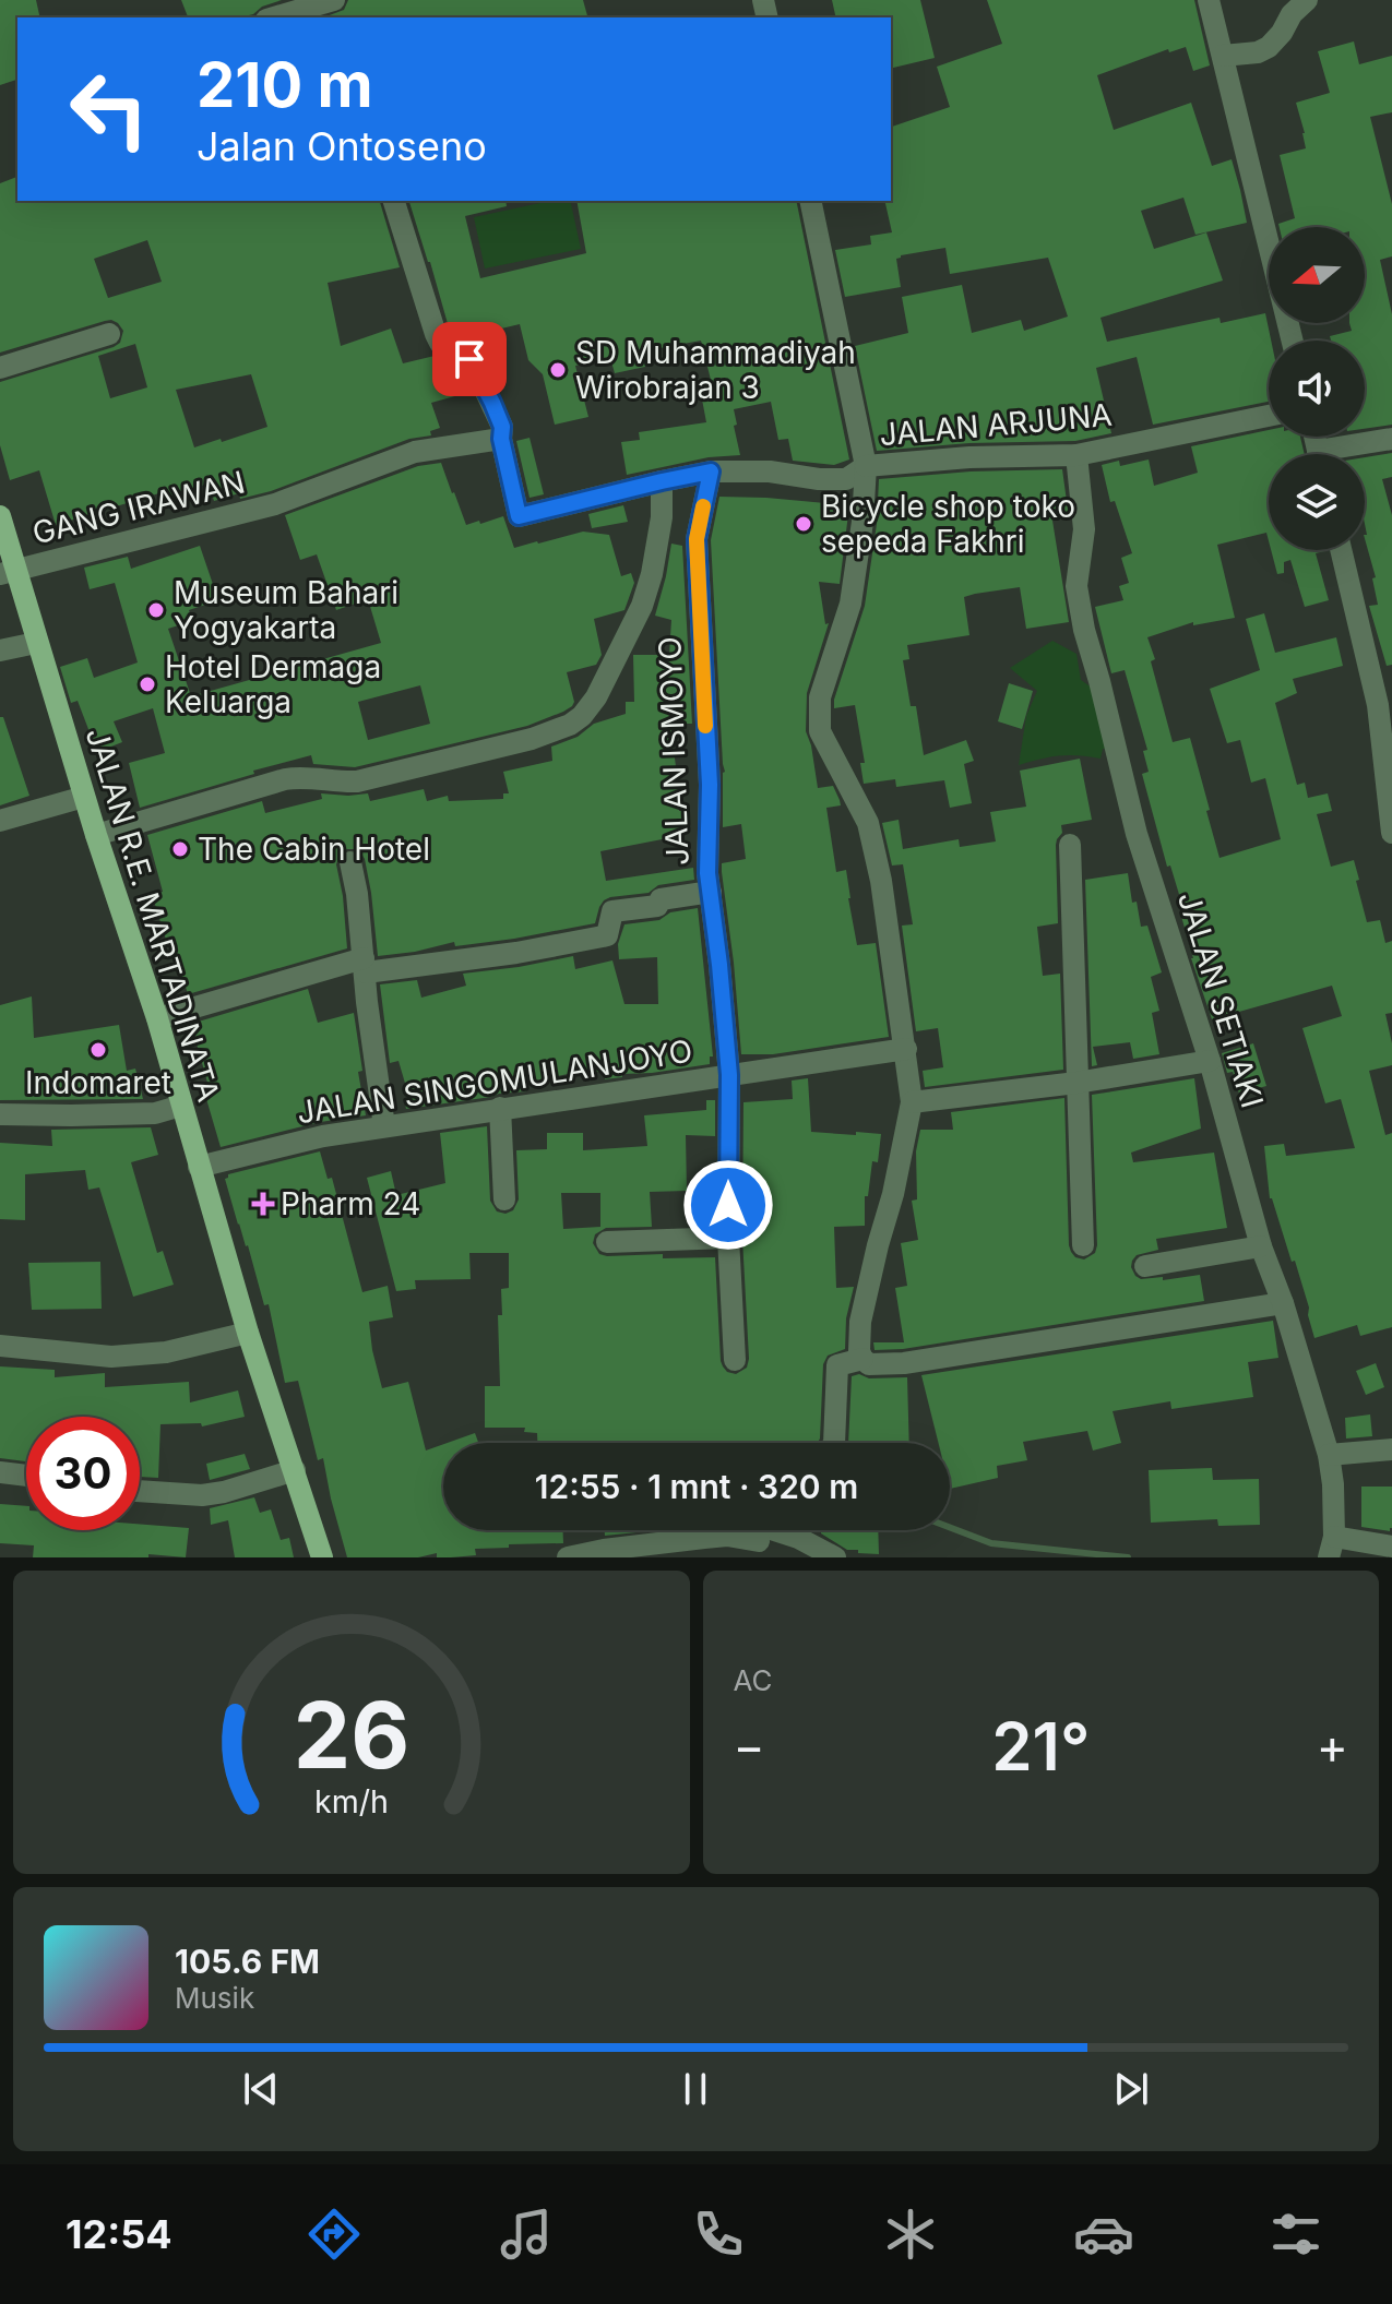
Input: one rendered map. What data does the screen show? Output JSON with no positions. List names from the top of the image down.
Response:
{
  "streets": {
    "main road": ["JALAN R.E. MARTADINATA"],
    "street": [
      "JALAN ARJUNA",
      "GANG IRAWAN",
      "JALAN ISMOYO",
      "JALAN SETIAKI",
      "JALAN SINGOMULANJOYO"
    ]
  },
  "crossings": [
    ["JALAN ARJUNA", "GANG IRAWAN"],
    ["JALAN ARJUNA", "JALAN ISMOYO"],
    ["JALAN ARJUNA", "JALAN SETIAKI"],
    ["GANG IRAWAN", "JALAN R.E. MARTADINATA"],
    ["JALAN ISMOYO", "JALAN SINGOMULANJOYO"],
    ["JALAN R.E. MARTADINATA", "JALAN SINGOMULANJOYO"]
  ],
  "places": {
    "other": [
      "SD Muhammadiyah Wirobrajan 3",
      "Bicycle shop toko sepeda Fakhri",
      "Museum Bahari Yogyakarta",
      "Hotel Dermaga Keluarga",
      "The Cabin Hotel",
      "Indomaret"
    ],
    "health": ["Pharm 24"]
  },
  "north": "left",
  "page": {
    "turn": ["210 m", "Jalan Ontoseno"],
    "limit": "30",
    "trip": "12:55 · 1 mnt · 320 m",
    "tile": "AC",
    "heat": ["−", "21°", "+"],
    "song": ["105.6 FM", "Musik"],
    "tabs": "12:54",
    "gauge": ["26", "km/h"]
  }
}
